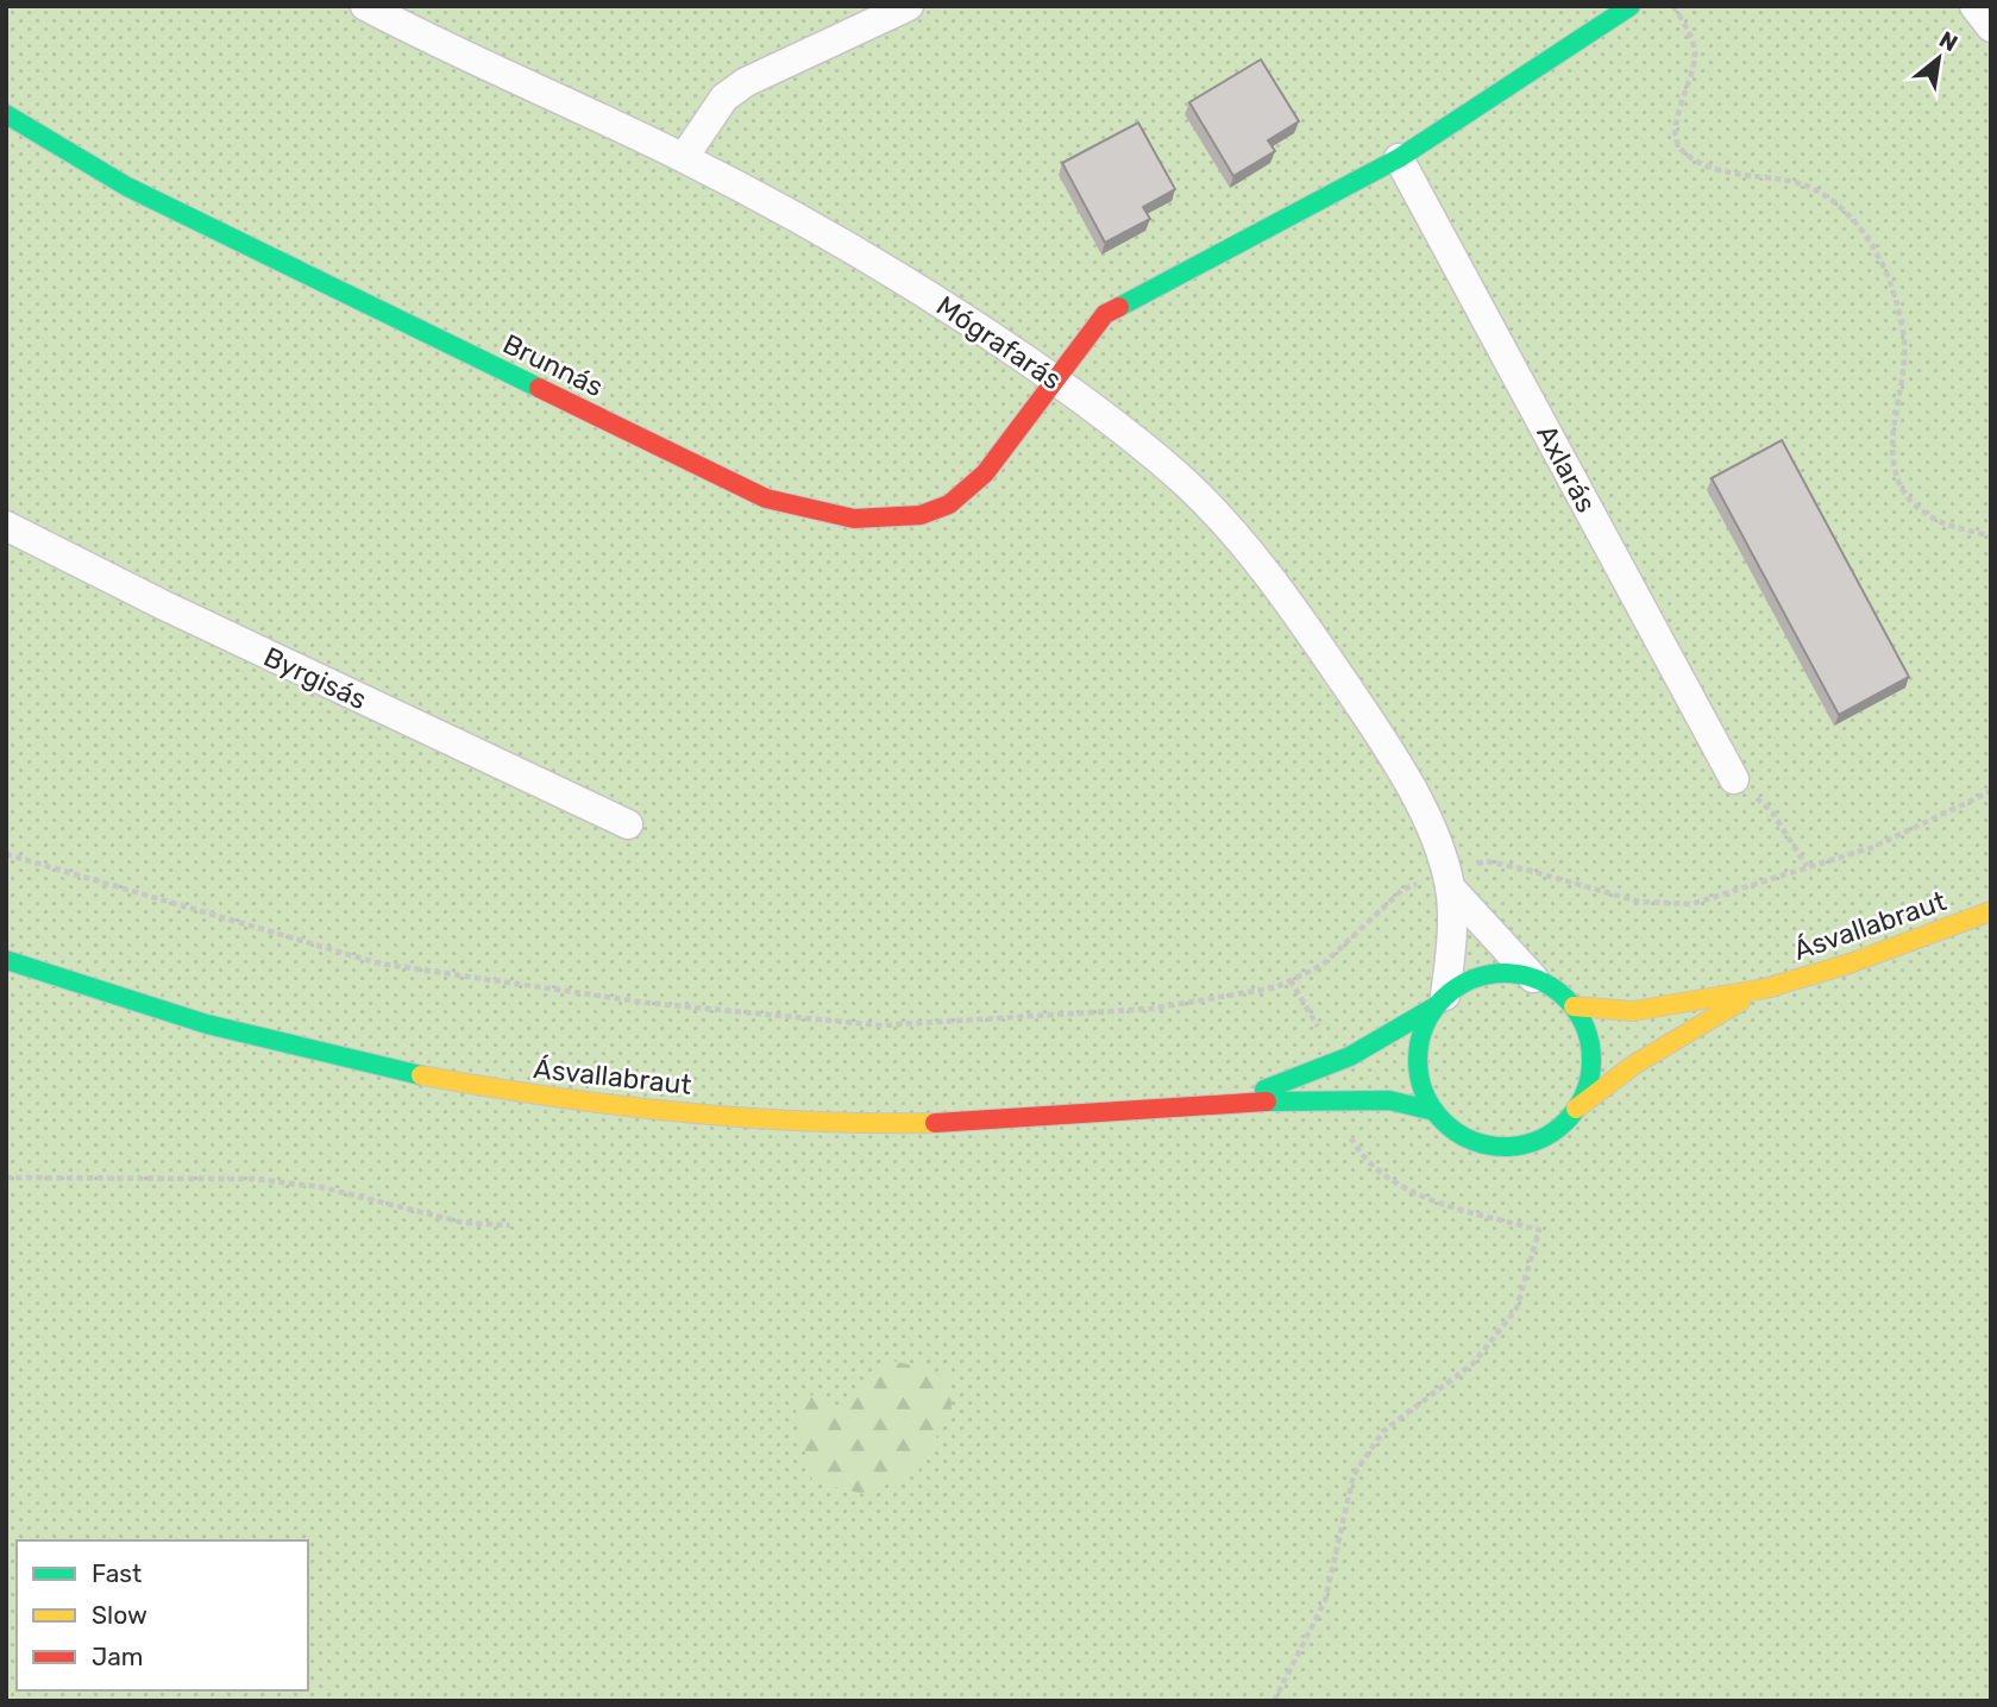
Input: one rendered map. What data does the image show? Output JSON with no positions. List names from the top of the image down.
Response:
{
  "streets": {
    "main road": ["Brunnás", "Ásvallabraut"],
    "street": ["Mógrafarás", "Axlarás", "Byrgisás"]
  },
  "crossings": [
    ["Mógrafarás", "Brunnás"],
    ["Mógrafarás", "Ásvallabraut"]
  ],
  "legend": ["Fast", "Slow", "Jam"],
  "north": "top right"
}
